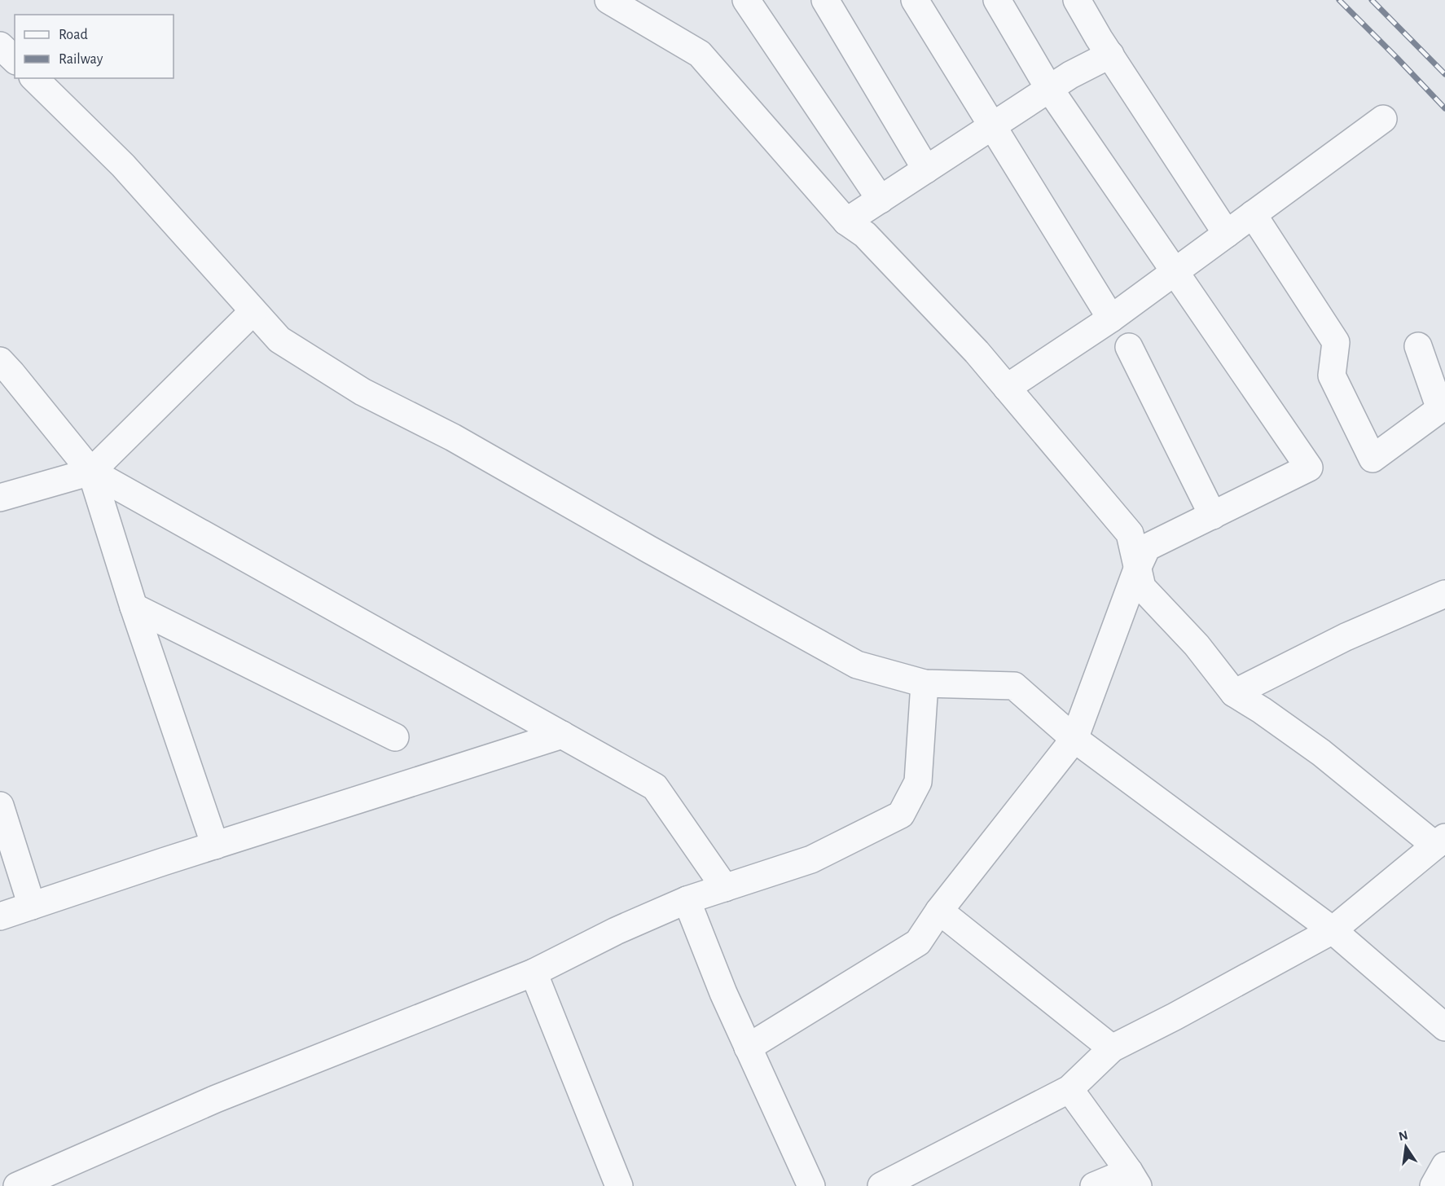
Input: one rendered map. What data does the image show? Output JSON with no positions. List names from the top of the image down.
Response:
{
  "legend": ["Road", "Railway"],
  "north": "top"
}
